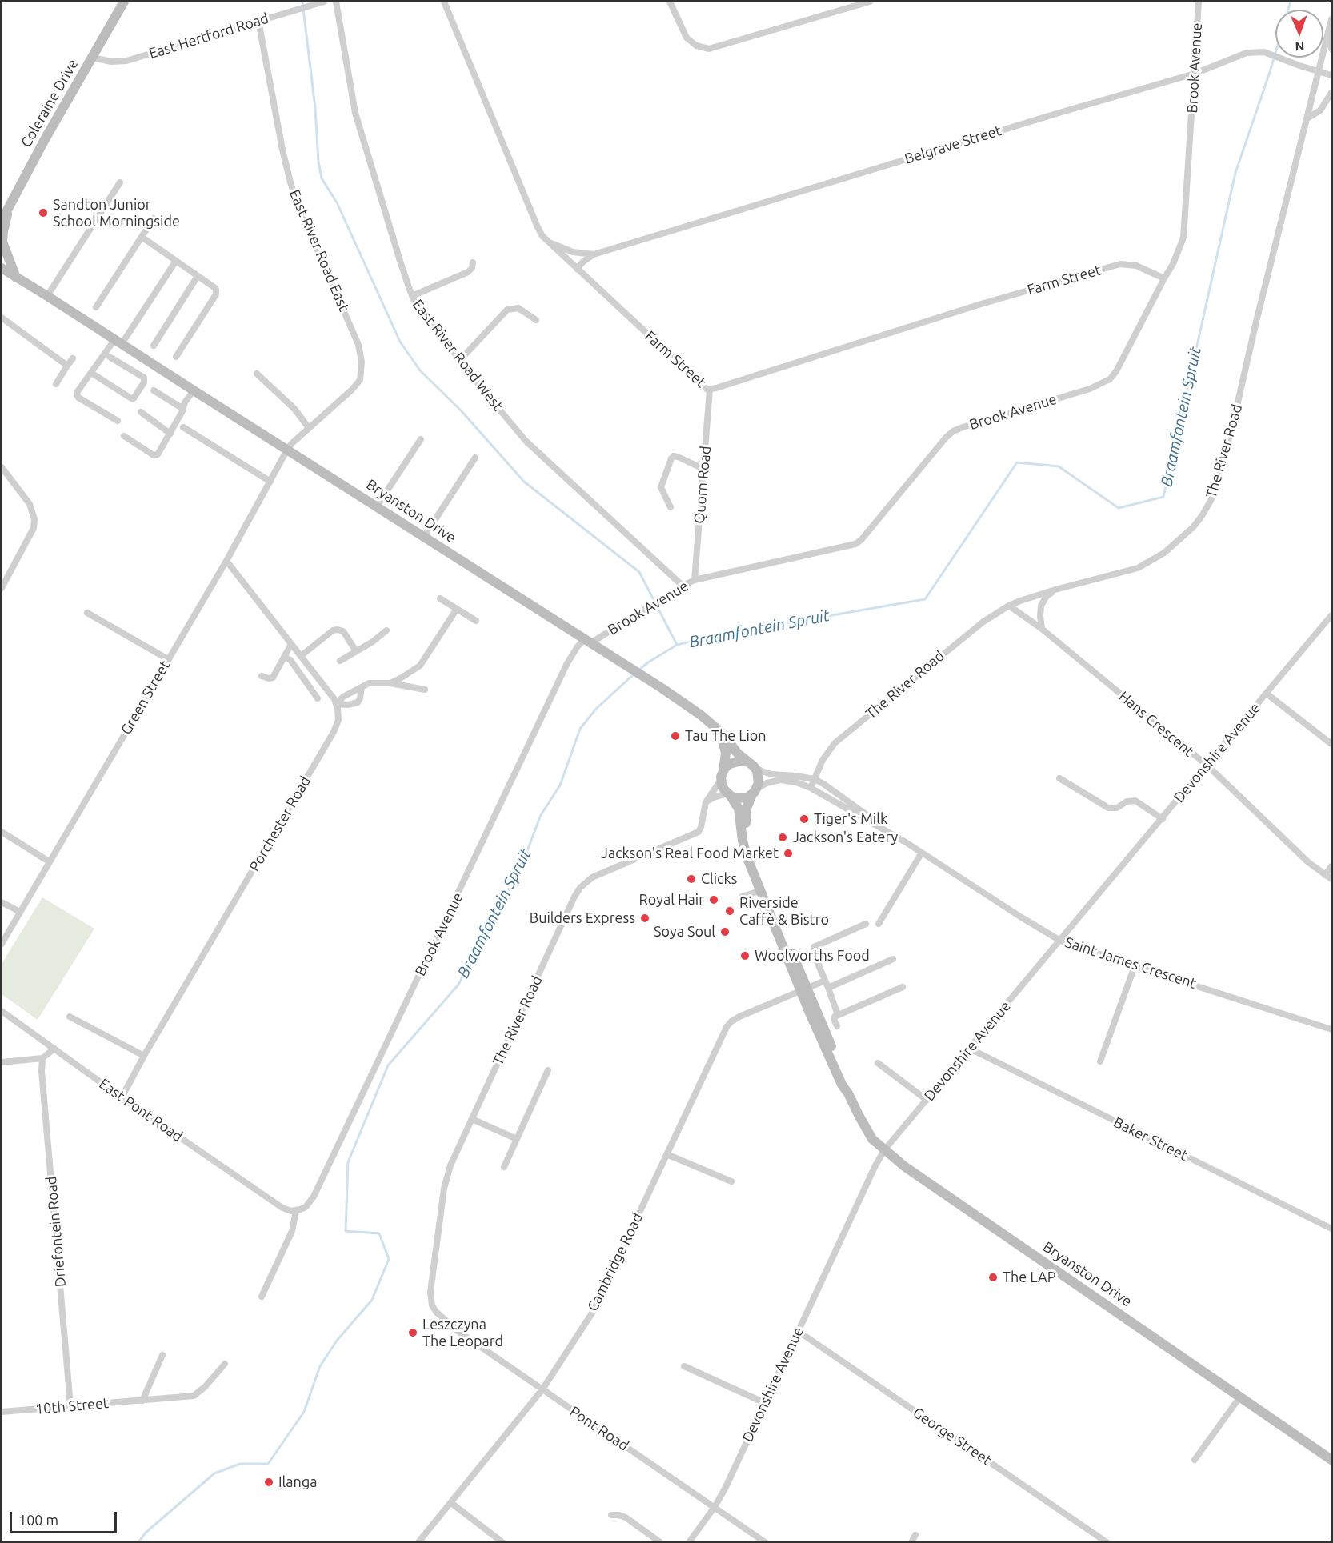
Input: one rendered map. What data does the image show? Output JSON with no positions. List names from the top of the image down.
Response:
{
  "streets": {
    "main road": ["Coleraine Drive", "Bryanston Drive"],
    "street": [
      "East Hertford Road",
      "Brook Avenue",
      "Belgrave Street",
      "East River Road East",
      "Farm Street",
      "East River Road West",
      "The River Road",
      "Quorn Road",
      "Green Street",
      "Hans Crescent",
      "Devonshire Avenue",
      "Porchester Road",
      "Saint James Crescent",
      "East Pont Road",
      "Baker Street",
      "Driefontein Road",
      "Cambridge Road",
      "10th Street",
      "Pont Road",
      "George Street"
    ]
  },
  "crossings": [
    ["East Hertford Road", "Coleraine Drive"],
    ["East Hertford Road", "East River Road East"],
    ["Brook Avenue", "Belgrave Street"],
    ["Brook Avenue", "Farm Street"],
    ["Brook Avenue", "East River Road West"],
    ["Brook Avenue", "Quorn Road"],
    ["Brook Avenue", "Bryanston Drive"],
    ["Brook Avenue", "East Pont Road"],
    ["Belgrave Street", "Farm Street"],
    ["Belgrave Street", "The River Road"],
    ["East River Road East", "Bryanston Drive"],
    ["East River Road East", "Green Street"],
    ["Farm Street", "Quorn Road"],
    ["The River Road", "Bryanston Drive"],
    ["The River Road", "Hans Crescent"],
    ["The River Road", "Saint James Crescent"],
    ["The River Road", "Pont Road"],
    ["Bryanston Drive", "Green Street"],
    ["Bryanston Drive", "Devonshire Avenue"],
    ["Bryanston Drive", "Saint James Crescent"],
    ["Bryanston Drive", "Cambridge Road"],
    ["Hans Crescent", "Devonshire Avenue"],
    ["Devonshire Avenue", "Saint James Crescent"],
    ["Devonshire Avenue", "Baker Street"],
    ["Devonshire Avenue", "Pont Road"],
    ["Devonshire Avenue", "George Street"],
    ["Porchester Road", "East Pont Road"],
    ["Driefontein Road", "10th Street"],
    ["Cambridge Road", "Pont Road"]
  ],
  "water": ["Braamfontein Spruit"],
  "places": [
    "Sandton Junior School Morningside",
    "Tau The Lion",
    "Tiger's Milk",
    "Jackson's Eatery",
    "Jackson's Real Food Market",
    "Clicks",
    "Royal Hair",
    "Riverside Caffè & Bistro",
    "Builders Express",
    "Soya Soul",
    "Woolworths Food",
    "The LAP",
    "Leszczyna The Leopard",
    "Ilanga"
  ],
  "scale_bar": "100 m",
  "north": "bottom"
}
